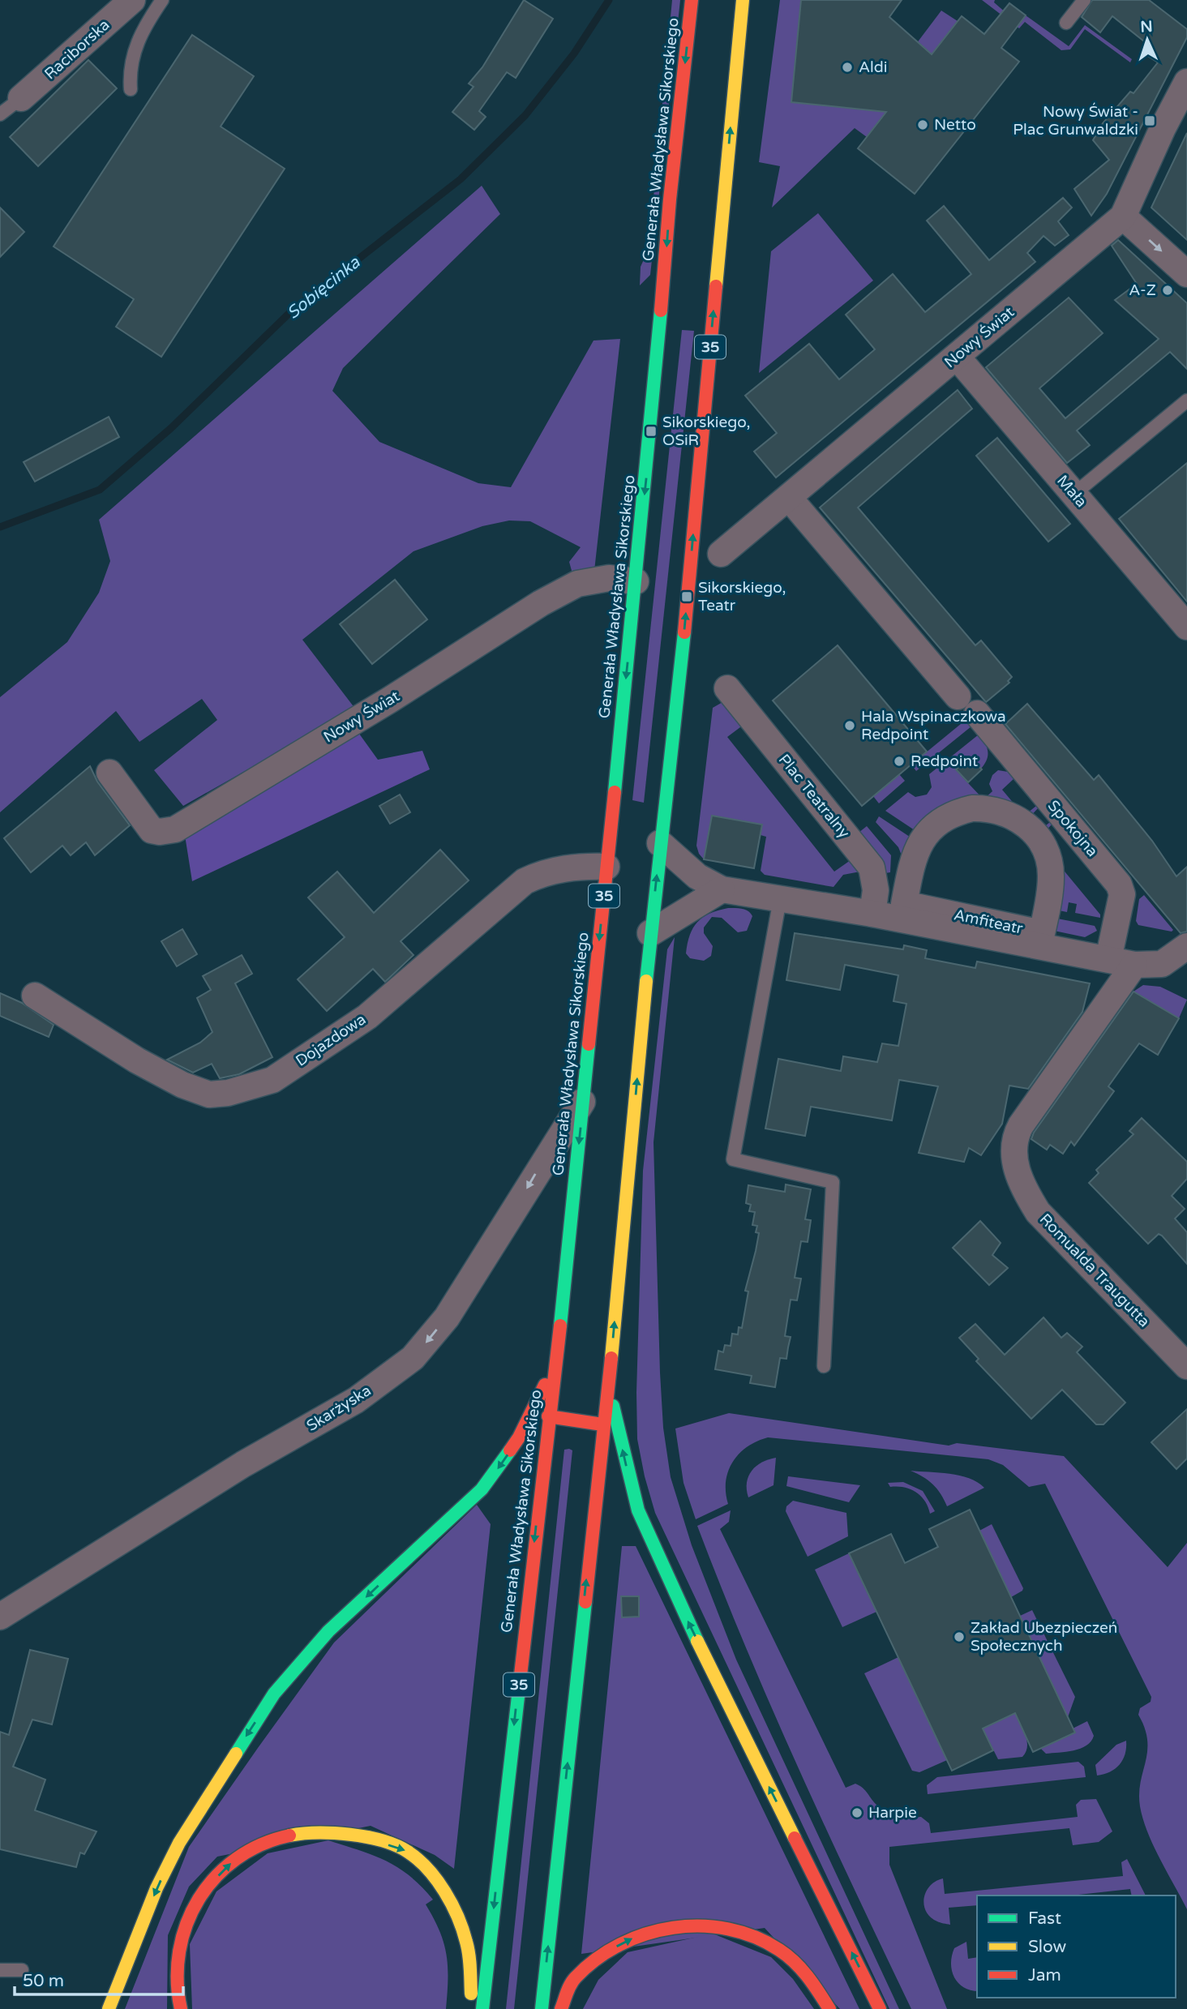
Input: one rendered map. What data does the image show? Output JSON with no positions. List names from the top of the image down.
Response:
{
  "streets": {
    "main road": ["Generała Władysława Sikorskiego", "35"],
    "street": [
      "Raciborska",
      "Nowy Świat",
      "Mała",
      "Plac Teatralny",
      "Spokojna",
      "Amfiteatr",
      "Dojazdowa",
      "Romualda Traugutta",
      "Skarżyska"
    ]
  },
  "crossings": [
    ["Generała Władysława Sikorskiego", "Nowy Świat"],
    ["Generała Władysława Sikorskiego", "Dojazdowa"],
    ["Generała Władysława Sikorskiego", "Skarżyska"],
    ["Nowy Świat", "Mała"]
  ],
  "one_way": ["Skarżyska"],
  "water": ["Sobięcinka"],
  "places": {
    "other": [
      "Aldi",
      "Netto",
      "A-Z",
      "Hala Wspinaczkowa Redpoint",
      "Redpoint",
      "Zakład Ubezpieczeń Społecznych",
      "Harpie"
    ],
    "transit": ["Nowy Świat - Plac Grunwaldzki", "Sikorskiego, OSiR", "Sikorskiego, Teatr"]
  },
  "legend": ["Fast", "Slow", "Jam"],
  "scale_bar": "50 m",
  "north": "top"
}
